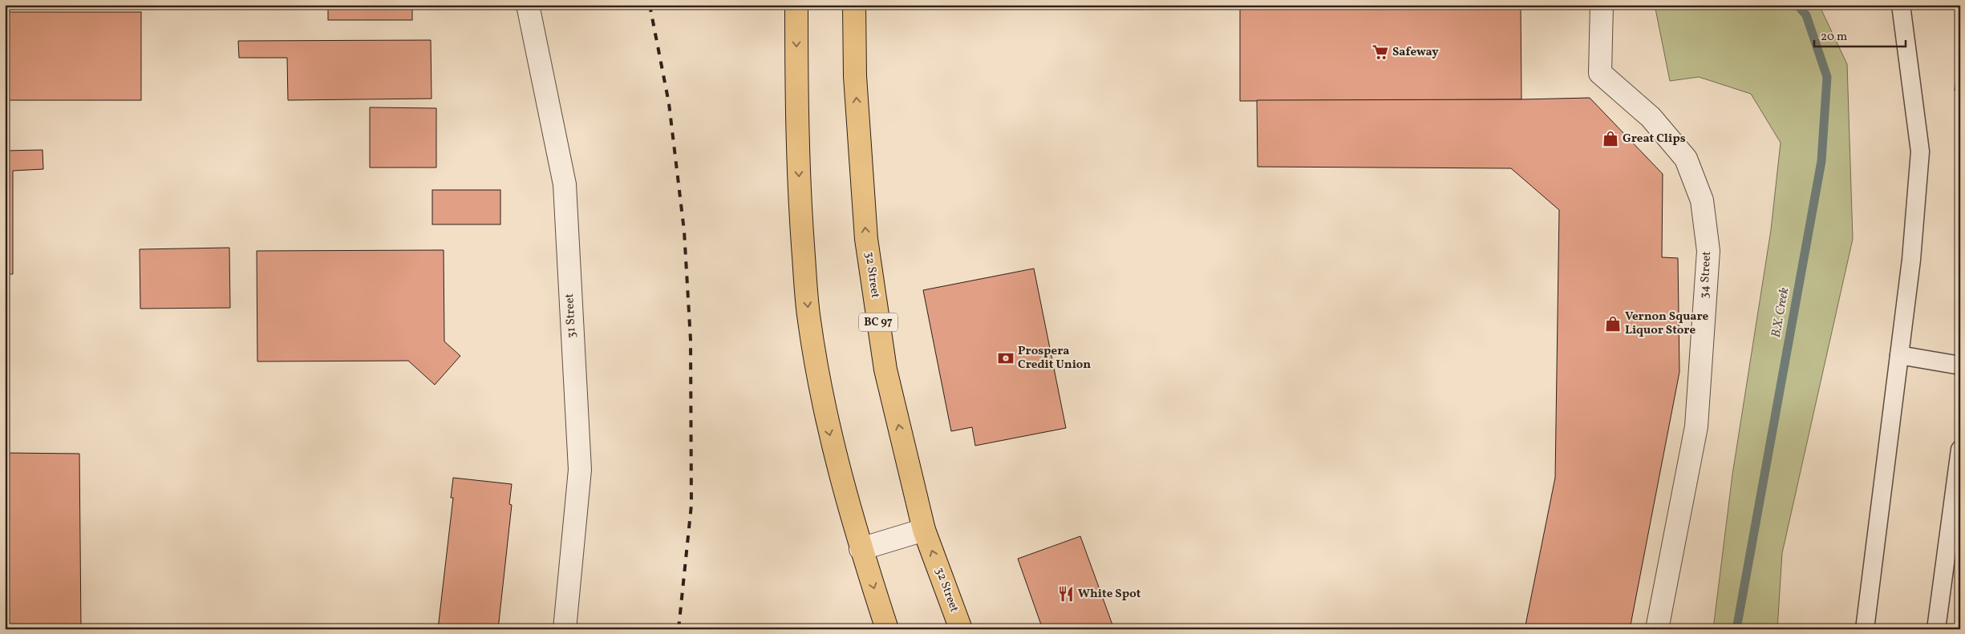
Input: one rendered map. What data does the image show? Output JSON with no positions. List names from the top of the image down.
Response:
{
  "streets": {
    "highway": ["32 Street", "BC 97"],
    "street": ["34 Street", "31 Street"]
  },
  "water": ["B.X. Creek"],
  "places": {
    "supermarket": ["Safeway"],
    "shop": ["Great Clips", "Vernon Square Liquor Store"],
    "bank": ["Prospera Credit Union"],
    "restaurant": ["White Spot"]
  },
  "scale_bar": "20 m"
}
